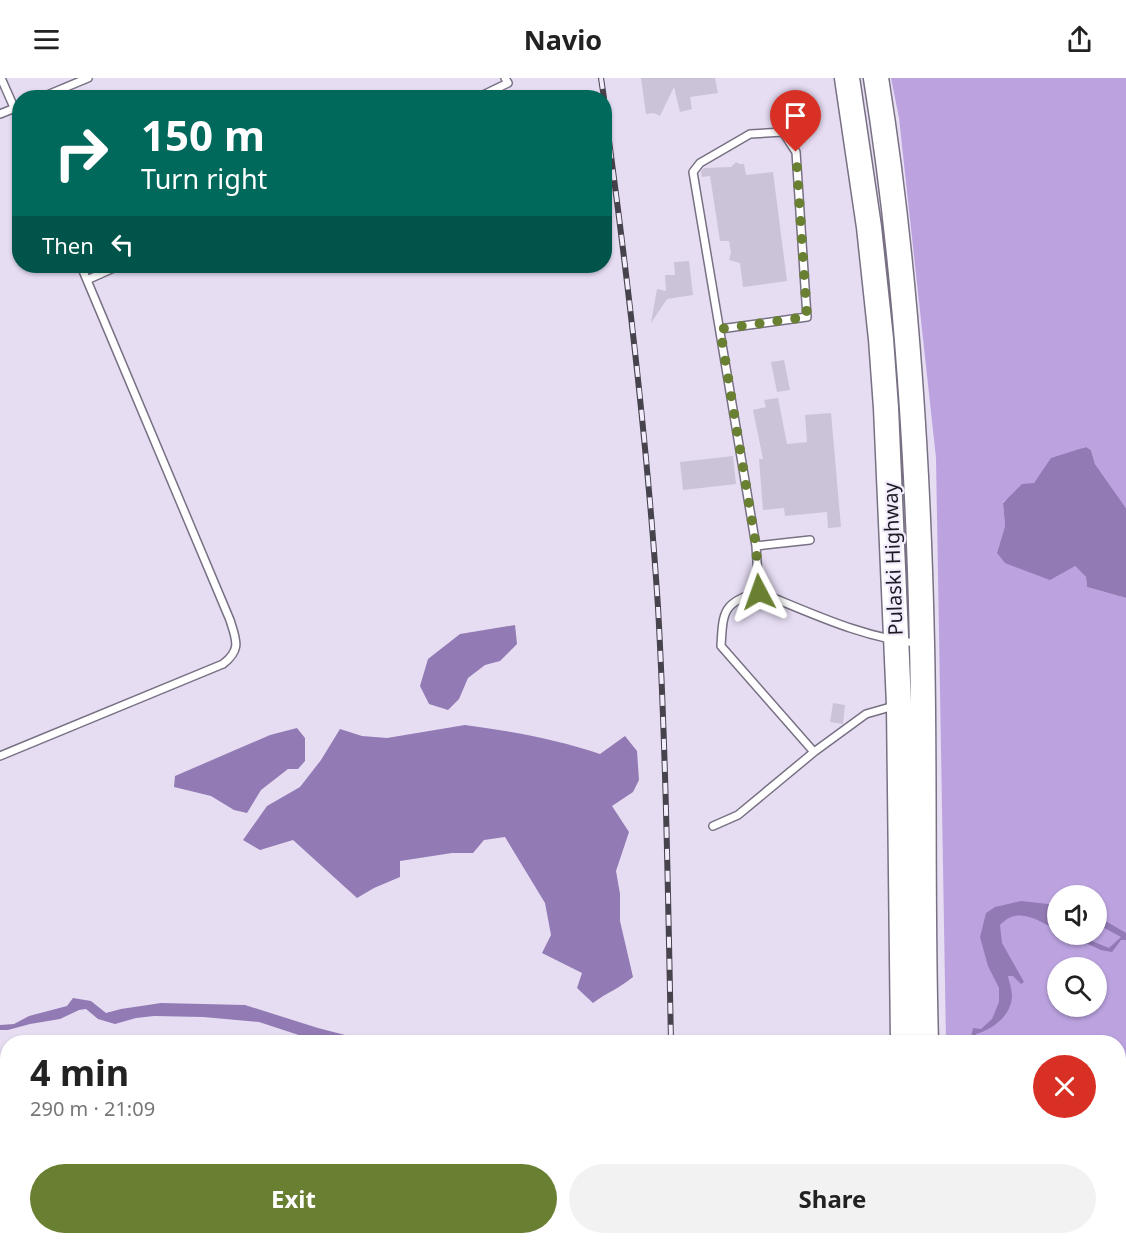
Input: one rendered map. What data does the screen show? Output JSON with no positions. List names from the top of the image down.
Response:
{
  "streets": {
    "highway": ["Pulaski Highway"]
  },
  "page": {
    "header": "Navio",
    "turn": ["150 m", "Turn right"],
    "then": "Then",
    "heading": ["4 min", "290 m · 21:09"],
    "buttons": ["Exit", "Share"]
  }
}
